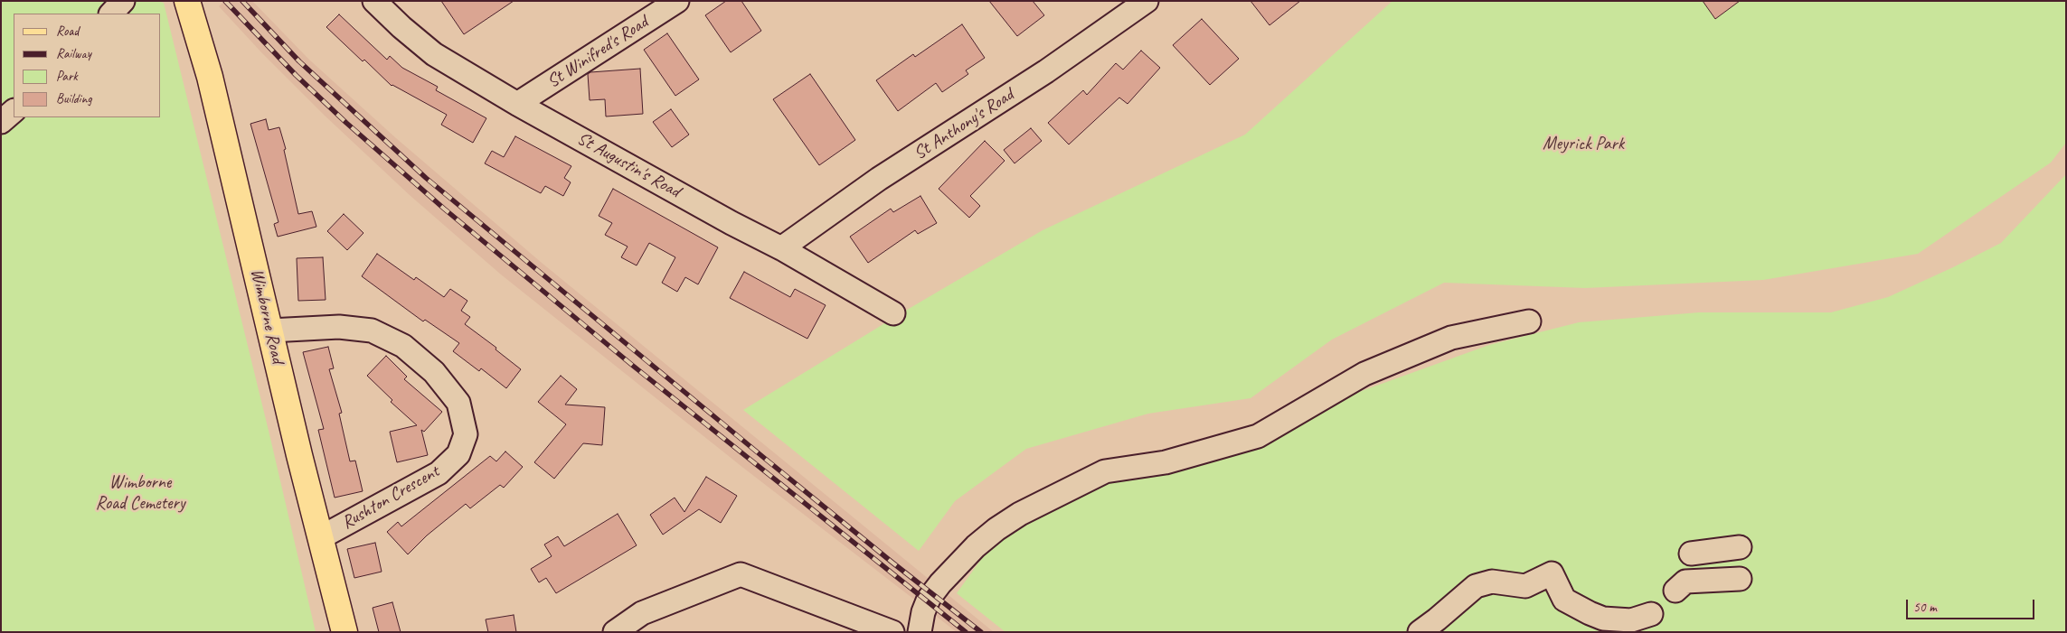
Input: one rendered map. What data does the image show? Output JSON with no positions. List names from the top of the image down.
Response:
{
  "streets": {
    "main road": ["Wimborne Road"],
    "street": [
      "St Winifred's Road",
      "St Anthony's Road",
      "St Augustin's Road",
      "Rushton Crescent"
    ]
  },
  "crossings": [
    ["St Winifred's Road", "St Augustin's Road"],
    ["St Anthony's Road", "St Augustin's Road"],
    ["Wimborne Road", "Rushton Crescent"]
  ],
  "parks": ["Meyrick Park", "Wimborne Road Cemetery"],
  "legend": [
    "Road",
    "Railway",
    "Park",
    "Building"
  ],
  "scale_bar": "50 m"
}
